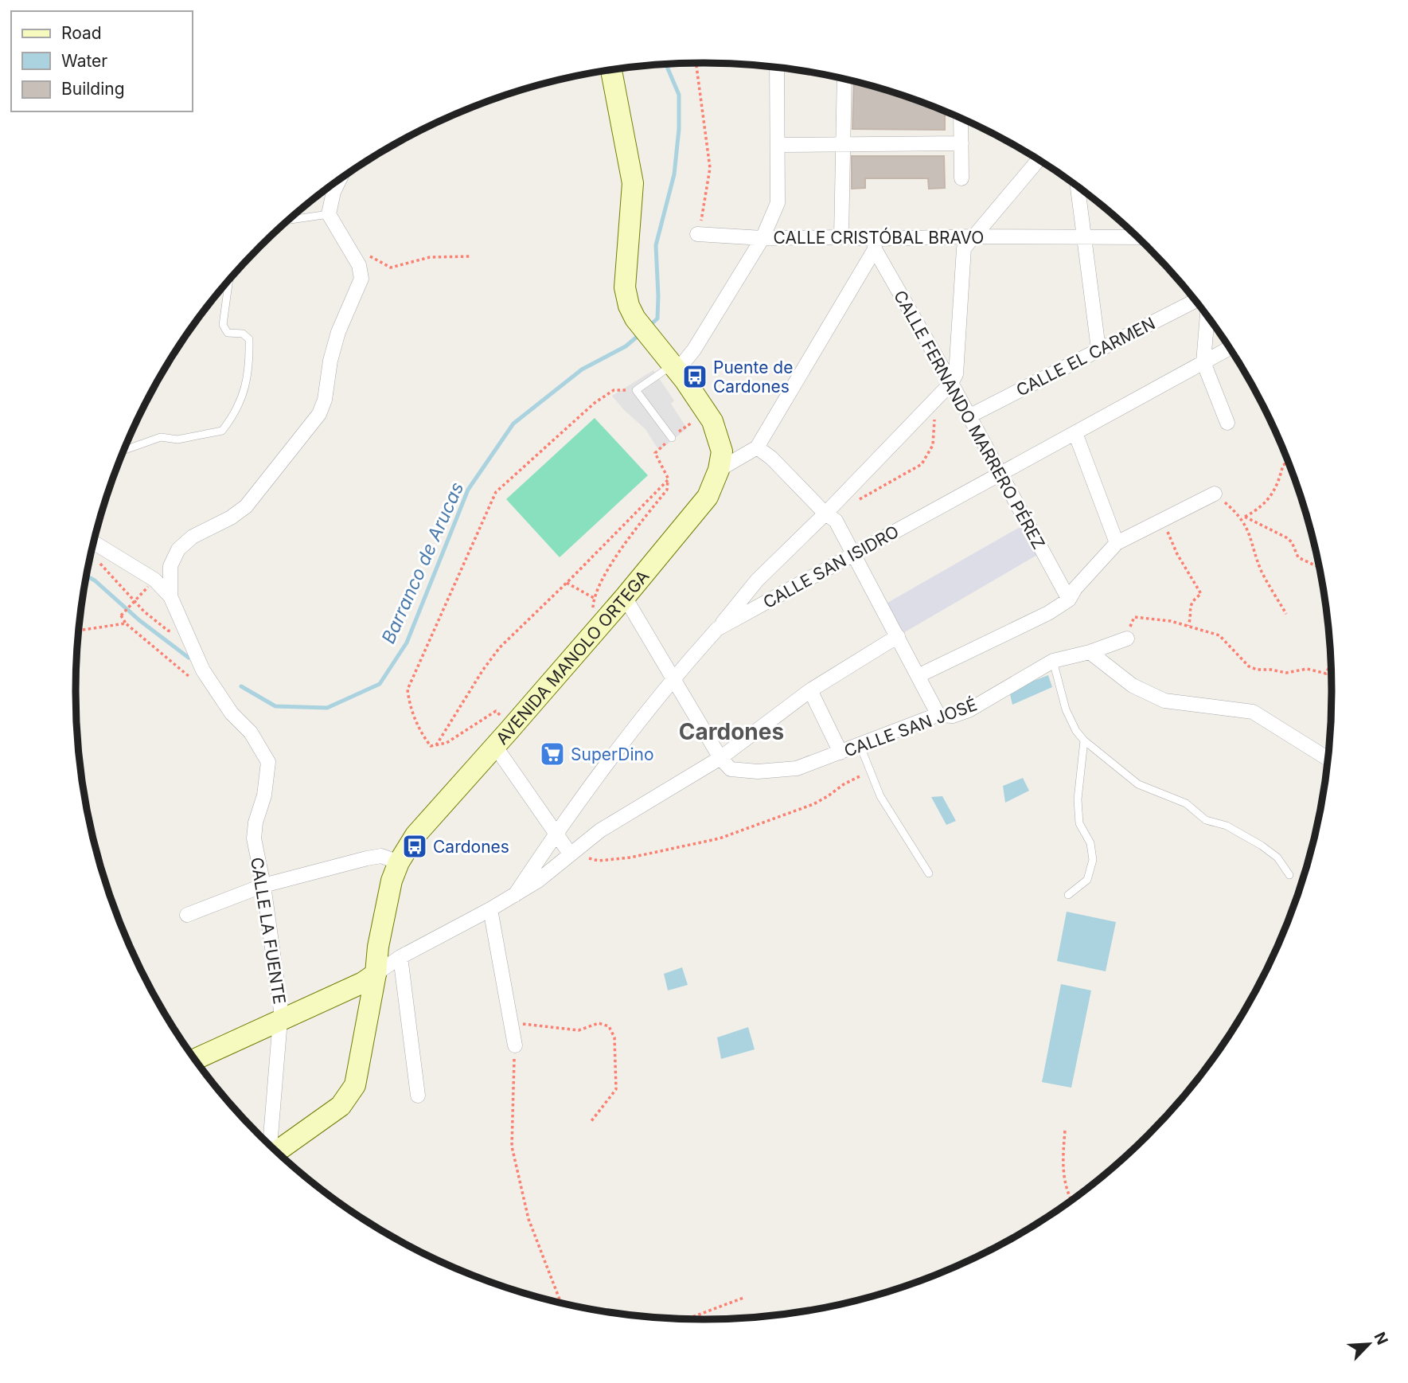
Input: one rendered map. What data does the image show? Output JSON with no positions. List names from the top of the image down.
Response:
{
  "streets": {
    "street": [
      "CALLE CRISTÓBAL BRAVO",
      "CALLE EL CARMEN",
      "CALLE FERNANDO MARRERO PÉREZ",
      "CALLE SAN ISIDRO",
      "AVENIDA MANOLO ORTEGA",
      "CALLE SAN JOSÉ",
      "CALLE LA FUENTE"
    ]
  },
  "crossings": [
    ["CALLE CRISTÓBAL BRAVO", "CALLE FERNANDO MARRERO PÉREZ"],
    ["CALLE CRISTÓBAL BRAVO", "AVENIDA MANOLO ORTEGA"],
    ["CALLE EL CARMEN", "CALLE FERNANDO MARRERO PÉREZ"],
    ["CALLE FERNANDO MARRERO PÉREZ", "CALLE SAN ISIDRO"]
  ],
  "districts": ["Cardones"],
  "water": ["Barranco de Arucas"],
  "places": {
    "bus stop": ["Puente de Cardones", "Cardones"],
    "supermarket": ["SuperDino"]
  },
  "legend": ["Road", "Water", "Building"],
  "north": "top right"
}
